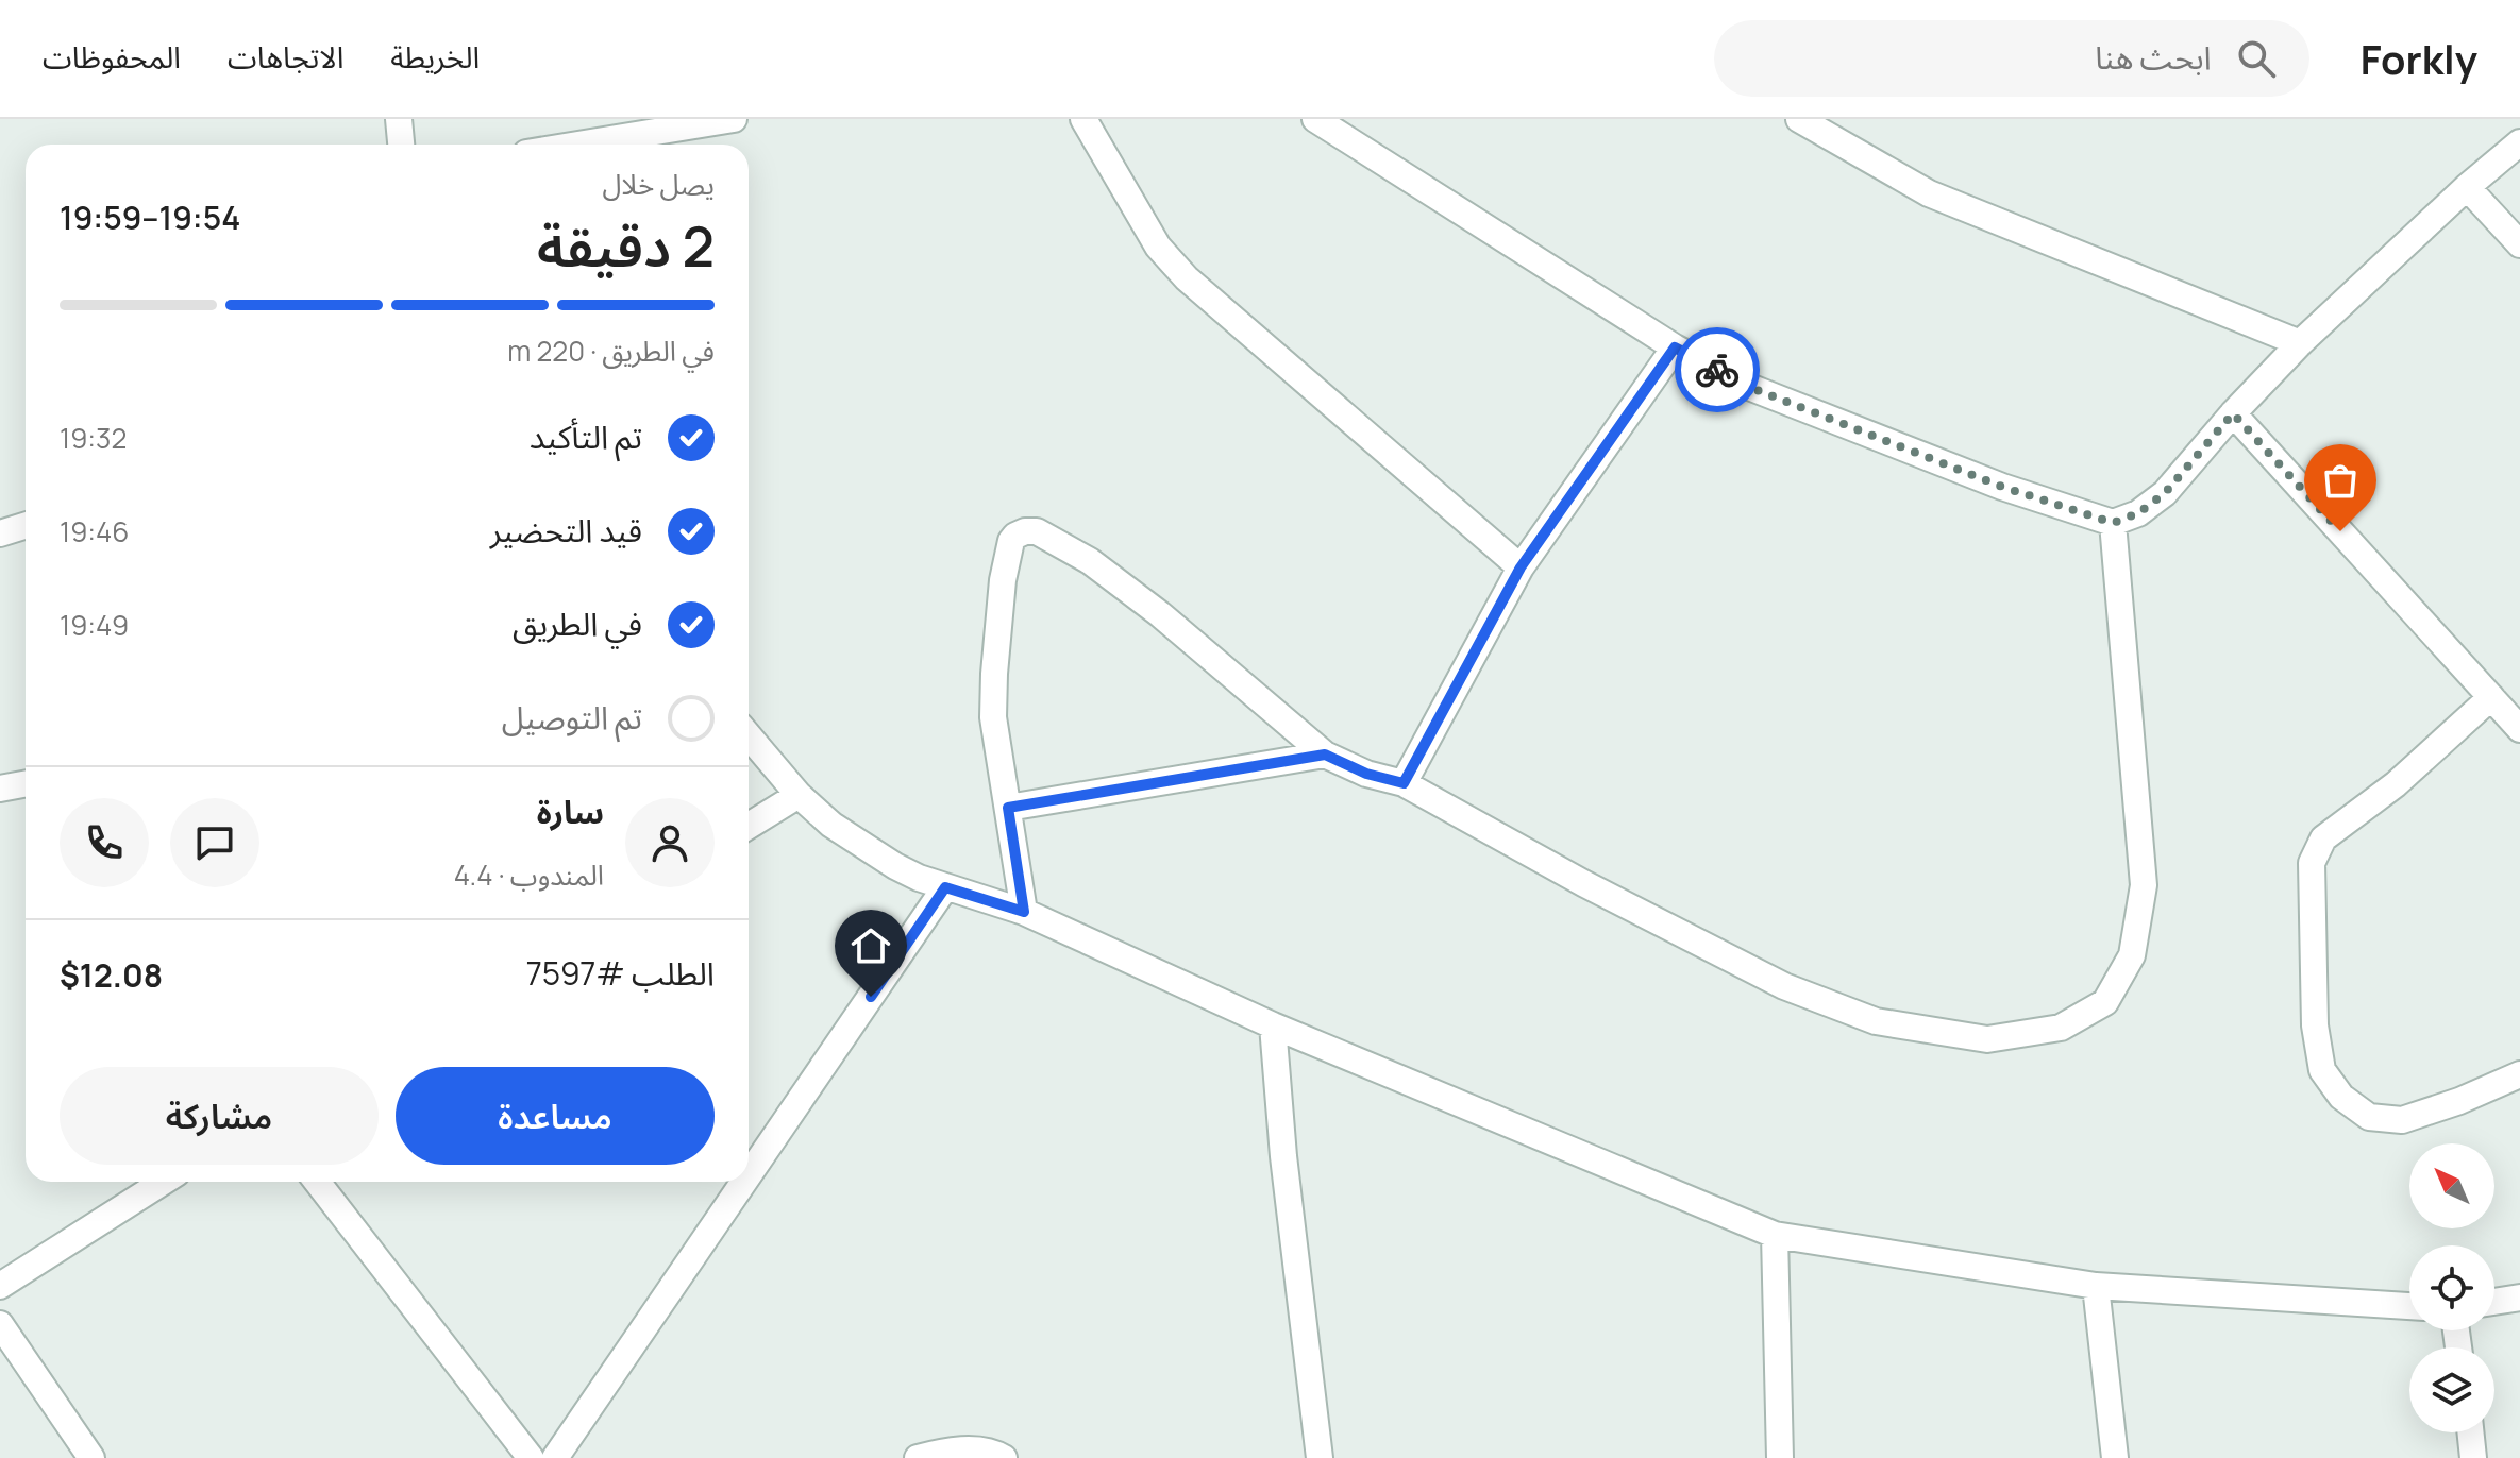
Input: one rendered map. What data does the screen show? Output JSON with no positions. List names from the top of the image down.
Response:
{
  "north": "top left",
  "page": {
    "header": "Forkly",
    "search": "ابحث هنا",
    "nav": ["الخريطة", "الاتجاهات", "المحفوظات"],
    "heading": ["2 دقيقة", "يصل خلال", "19:54–19:59"],
    "panel": [
      "سارة",
      "المندوب · 4.4",
      "الطلب #7597",
      "$12.08"
    ],
    "bar": "في الطريق · 220 m",
    "list": [
      ["تم التأكيد", "19:32"],
      ["قيد التحضير", "19:46"],
      ["في الطريق", "19:49"],
      "تم التوصيل"
    ],
    "buttons": ["مساعدة", "مشاركة"]
  }
}
